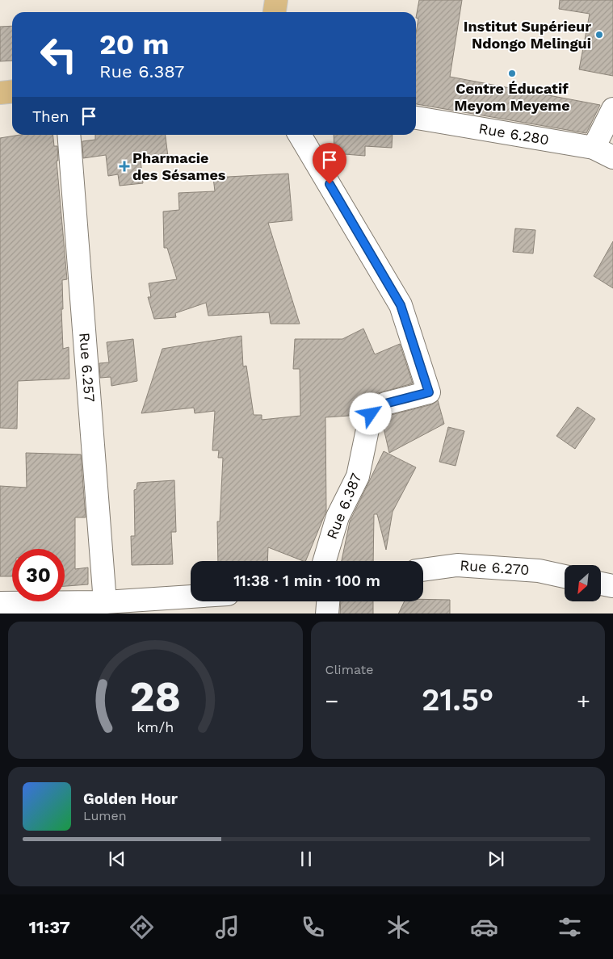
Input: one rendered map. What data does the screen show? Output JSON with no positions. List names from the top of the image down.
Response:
{
  "streets": {
    "street": [
      "Rue 6.280",
      "Rue 6.257",
      "Rue 6.387",
      "Rue 6.270"
    ]
  },
  "places": {
    "other": ["Institut Supérieur Ndongo Melingui", "Centre Éducatif Meyom Meyeme"],
    "health": ["Pharmacie des Sésames"]
  },
  "north": "bottom left",
  "page": {
    "turn": ["20 m", "Rue 6.387"],
    "then": "Then",
    "limit": "30",
    "trip": "11:38 · 1 min · 100 m",
    "tile": "Climate",
    "heat": ["−", "21.5°", "+"],
    "song": ["Golden Hour", "Lumen"],
    "tabs": "11:37",
    "gauge": ["28", "km/h"]
  }
}
